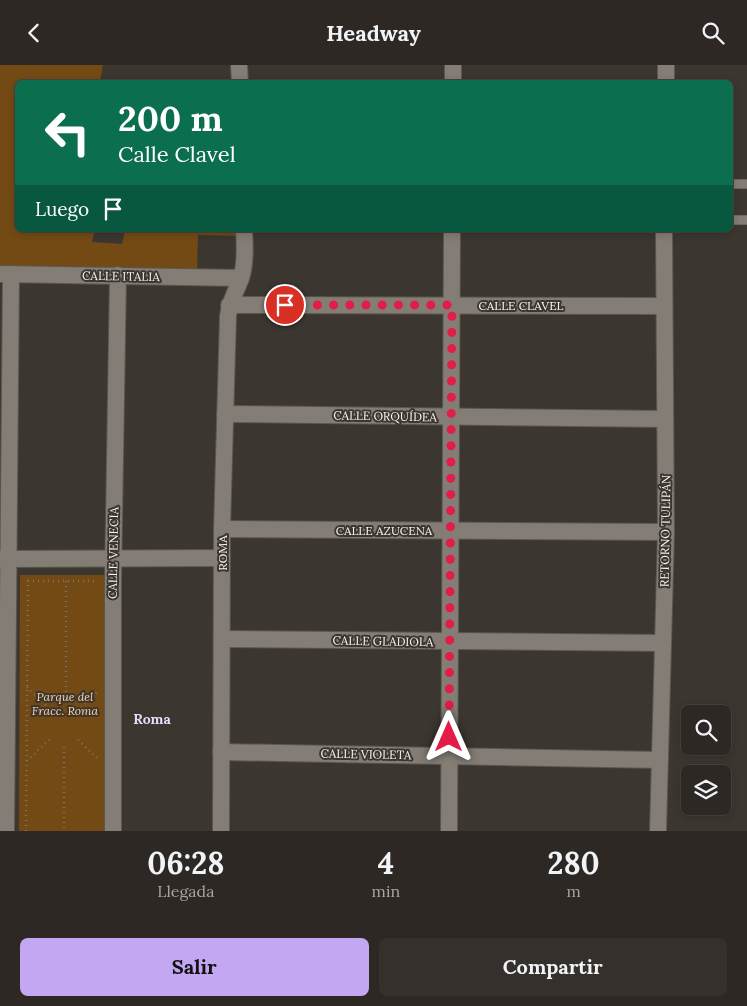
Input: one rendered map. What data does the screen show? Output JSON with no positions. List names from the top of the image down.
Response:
{
  "streets": {
    "street": [
      "CALLE ITALIA",
      "CALLE CLAVEL",
      "CALLE ORQUÍDEA",
      "CALLE AZUCENA",
      "RETORNO TULIPÁN",
      "CALLE VENECIA",
      "ROMA",
      "CALLE GLADIOLA",
      "CALLE VIOLETA"
    ]
  },
  "crossings": [
    ["CALLE ITALIA", "CALLE VENECIA"],
    ["CALLE ITALIA", "ROMA"],
    ["CALLE CLAVEL", "RETORNO TULIPÁN"],
    ["CALLE CLAVEL", "ROMA"],
    ["CALLE ORQUÍDEA", "RETORNO TULIPÁN"],
    ["CALLE ORQUÍDEA", "ROMA"],
    ["CALLE AZUCENA", "RETORNO TULIPÁN"],
    ["CALLE AZUCENA", "ROMA"],
    ["RETORNO TULIPÁN", "CALLE GLADIOLA"],
    ["RETORNO TULIPÁN", "CALLE VIOLETA"],
    ["ROMA", "CALLE GLADIOLA"],
    ["ROMA", "CALLE VIOLETA"]
  ],
  "districts": ["Roma"],
  "parks": ["Parque del Fracc. Roma"],
  "page": {
    "header": "Headway",
    "turn": ["200 m", "Calle Clavel"],
    "then": "Luego",
    "eta": [
      "06:28",
      "Llegada",
      "4",
      "min",
      "280",
      "m"
    ],
    "buttons": ["Salir", "Compartir"]
  }
}
